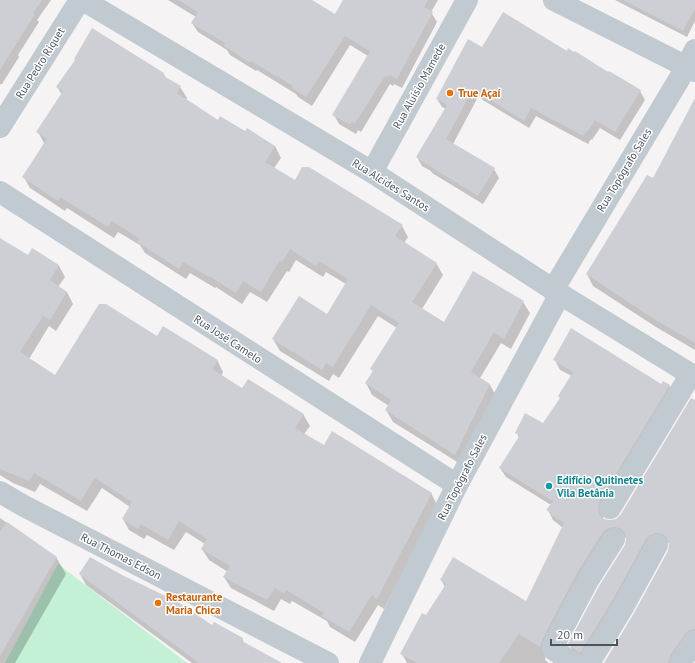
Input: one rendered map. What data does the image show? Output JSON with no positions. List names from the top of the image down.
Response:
{
  "streets": {
    "street": [
      "Rua Pedro Riquet",
      "Rua Aluísio Mamede",
      "Rua Topógrafo Sales",
      "Rua Alcides Santos",
      "Rua José Camelo",
      "Rua Thomas Edson"
    ]
  },
  "crossings": [
    ["Rua Pedro Riquet", "Rua Alcides Santos"],
    ["Rua Aluísio Mamede", "Rua Alcides Santos"],
    ["Rua Topógrafo Sales", "Rua Alcides Santos"],
    ["Rua Topógrafo Sales", "Rua José Camelo"]
  ],
  "places": ["True Açaí", "Edifício Quitinetes Vila Betânia", "Restaurante Maria Chica"],
  "scale_bar": "20 m"
}
